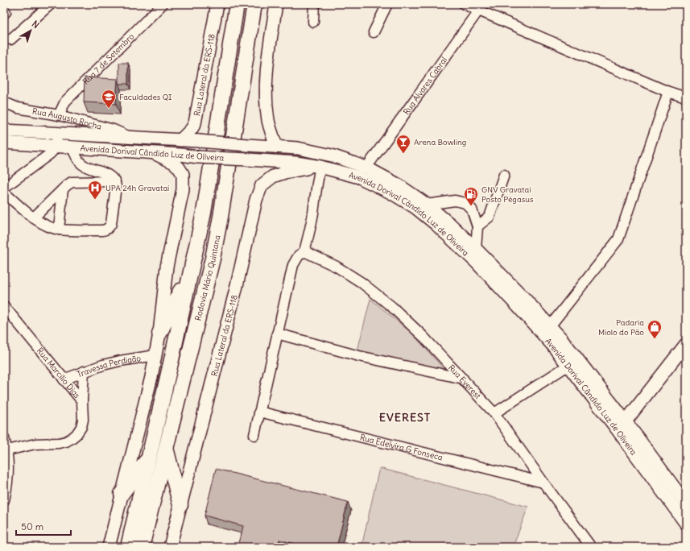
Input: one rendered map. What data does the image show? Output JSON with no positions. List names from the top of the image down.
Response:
{
  "streets": {
    "highway": ["Rodovia Mário Quintana"],
    "main road": ["Rua Lateral da ERS-118", "Avenida Dorival Cândido Luz de Oliveira"],
    "street": [
      "Rua 7 de Setembro",
      "Rua Álvares Cabral",
      "Rua Augusto Rocha",
      "Travessa Perdigão",
      "Rua Marcilio Dias",
      "Rua Everest",
      "Rua Edelvira G Fonseca"
    ]
  },
  "crossings": [
    ["Rua 7 de Setembro", "Rua Augusto Rocha"],
    ["Rua Lateral da ERS-118", "Avenida Dorival Cândido Luz de Oliveira"],
    ["Rua Álvares Cabral", "Avenida Dorival Cândido Luz de Oliveira"],
    ["Rua Augusto Rocha", "Avenida Dorival Cândido Luz de Oliveira"],
    ["Travessa Perdigão", "Rua Marcilio Dias"],
    ["Rua Everest", "Rua Edelvira G Fonseca"]
  ],
  "districts": ["EVEREST"],
  "places": {
    "school or university": ["Faculdades QI"],
    "bar": ["Arena Bowling"],
    "hospital": ["UPA 24h Gravataí"],
    "fuel station": ["GNV Gravataí Posto Pégasus"],
    "shop": ["Padaria Miolo do Pão"]
  },
  "scale_bar": "50 m",
  "north": "top right"
}
